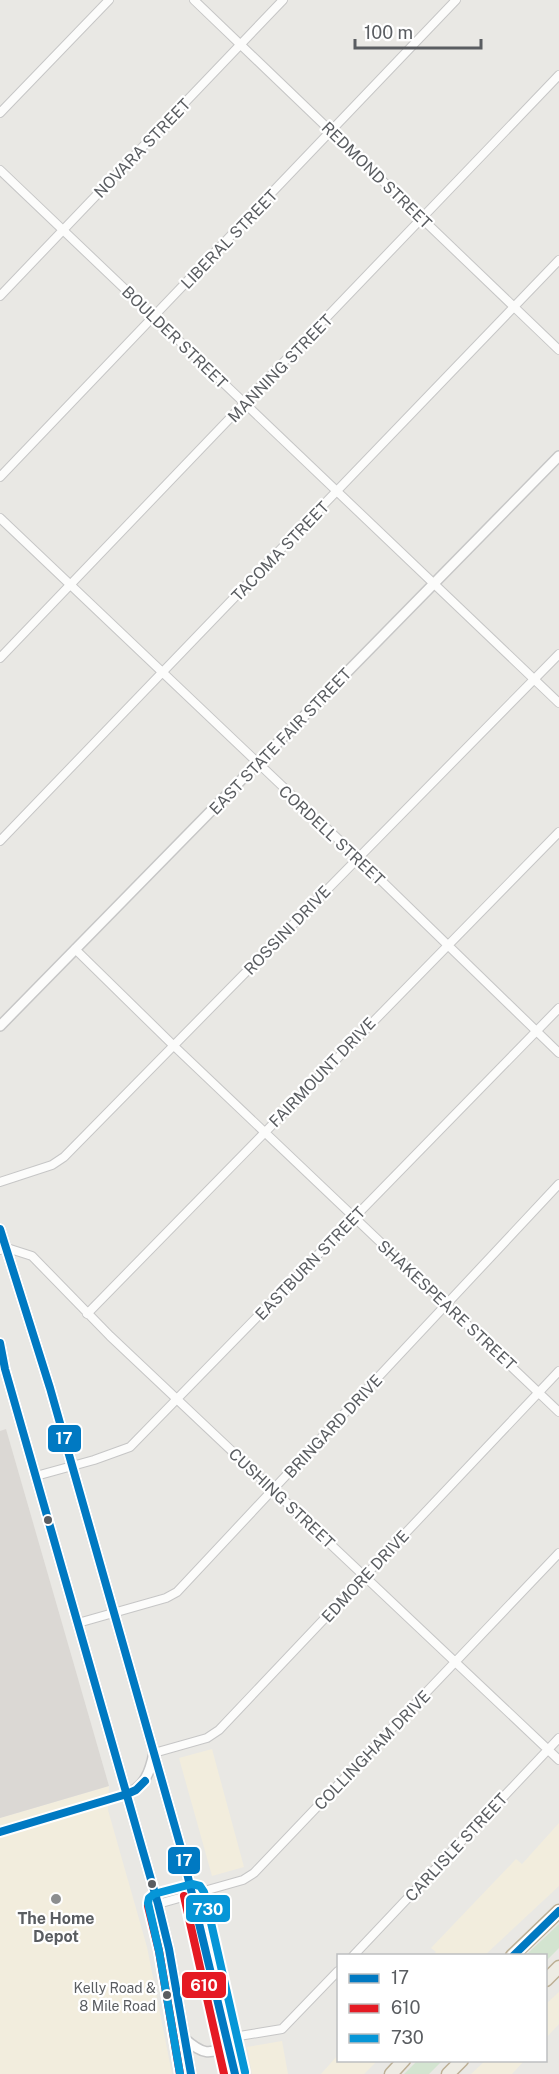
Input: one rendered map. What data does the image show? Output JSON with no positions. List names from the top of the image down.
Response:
{
  "streets": {
    "street": [
      "NOVARA STREET",
      "REDMOND STREET",
      "LIBERAL STREET",
      "BOULDER STREET",
      "MANNING STREET",
      "TACOMA STREET",
      "EAST STATE FAIR STREET",
      "CORDELL STREET",
      "ROSSINI DRIVE",
      "FAIRMOUNT DRIVE",
      "EASTBURN STREET",
      "SHAKESPEARE STREET",
      "BRINGARD DRIVE",
      "CUSHING STREET",
      "EDMORE DRIVE",
      "COLLINGHAM DRIVE",
      "CARLISLE STREET"
    ]
  },
  "crossings": [
    ["NOVARA STREET", "REDMOND STREET"],
    ["NOVARA STREET", "BOULDER STREET"],
    ["REDMOND STREET", "LIBERAL STREET"],
    ["REDMOND STREET", "MANNING STREET"],
    ["REDMOND STREET", "TACOMA STREET"],
    ["LIBERAL STREET", "BOULDER STREET"],
    ["BOULDER STREET", "MANNING STREET"],
    ["BOULDER STREET", "TACOMA STREET"],
    ["BOULDER STREET", "EAST STATE FAIR STREET"],
    ["BOULDER STREET", "ROSSINI DRIVE"],
    ["MANNING STREET", "CORDELL STREET"],
    ["TACOMA STREET", "CORDELL STREET"],
    ["EAST STATE FAIR STREET", "CORDELL STREET"],
    ["EAST STATE FAIR STREET", "SHAKESPEARE STREET"],
    ["CORDELL STREET", "ROSSINI DRIVE"],
    ["CORDELL STREET", "FAIRMOUNT DRIVE"],
    ["CORDELL STREET", "EASTBURN STREET"],
    ["ROSSINI DRIVE", "SHAKESPEARE STREET"],
    ["FAIRMOUNT DRIVE", "SHAKESPEARE STREET"],
    ["FAIRMOUNT DRIVE", "CUSHING STREET"],
    ["EASTBURN STREET", "SHAKESPEARE STREET"],
    ["EASTBURN STREET", "CUSHING STREET"],
    ["SHAKESPEARE STREET", "BRINGARD DRIVE"],
    ["SHAKESPEARE STREET", "EDMORE DRIVE"],
    ["BRINGARD DRIVE", "CUSHING STREET"],
    ["CUSHING STREET", "EDMORE DRIVE"],
    ["CUSHING STREET", "COLLINGHAM DRIVE"],
    ["CUSHING STREET", "CARLISLE STREET"]
  ],
  "places": ["The Home Depot", "Kelly Road & 8 Mile Road"],
  "lines": ["transit line 17", "transit line 730", "transit line 610"],
  "legend": ["17", "610", "730"],
  "scale_bar": "100 m"
}
